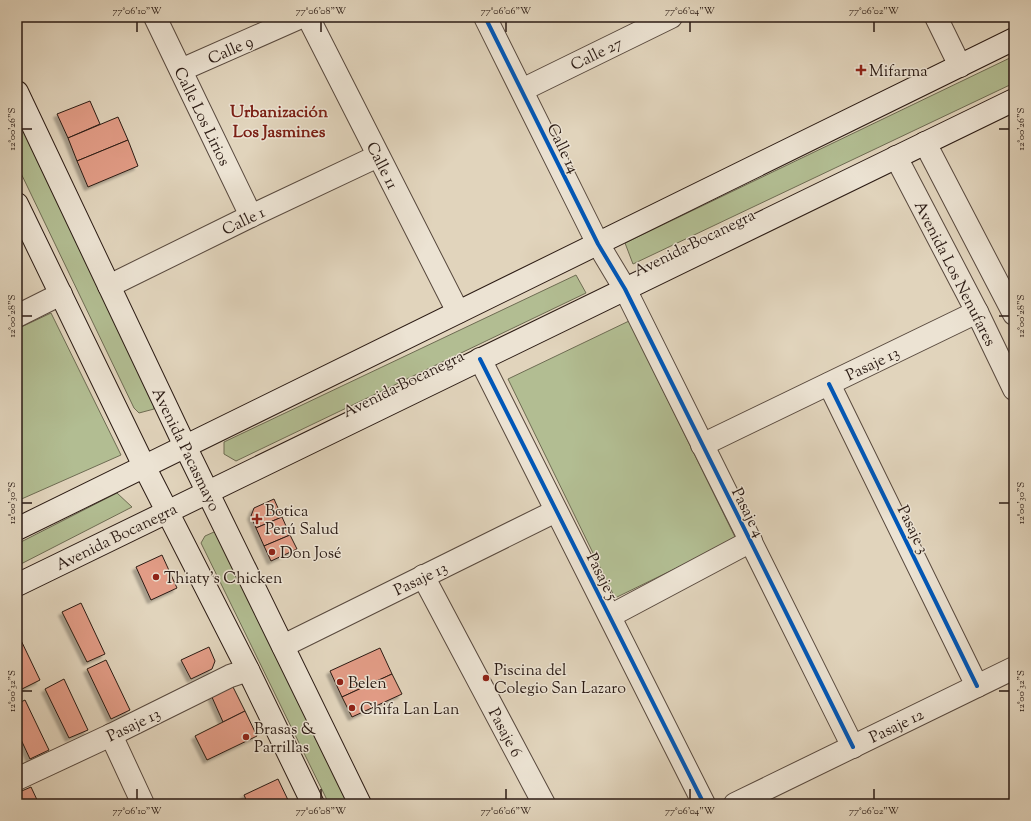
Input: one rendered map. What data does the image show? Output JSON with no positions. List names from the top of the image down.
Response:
{
  "streets": {
    "street": [
      "Calle 9",
      "Calle 27",
      "Calle Los Lirios",
      "Calle 14",
      "Calle 11",
      "Calle 1",
      "Avenida Bocanegra",
      "Avenida Los Nenufares",
      "Pasaje 13",
      "Avenida Pacasmayo",
      "Pasaje 4",
      "Pasaje 3",
      "Pasaje 5",
      "Pasaje 12",
      "Pasaje 6"
    ]
  },
  "crossings": [
    ["Calle 9", "Calle Los Lirios"],
    ["Calle 27", "Calle 14"],
    ["Calle Los Lirios", "Calle 1"],
    ["Calle 14", "Avenida Bocanegra"],
    ["Calle 14", "Pasaje 4"],
    ["Calle 11", "Calle 1"],
    ["Calle 1", "Avenida Pacasmayo"],
    ["Avenida Bocanegra", "Avenida Los Nenufares"],
    ["Avenida Bocanegra", "Avenida Pacasmayo"],
    ["Avenida Bocanegra", "Pasaje 4"],
    ["Avenida Bocanegra", "Pasaje 5"],
    ["Avenida Los Nenufares", "Pasaje 13"],
    ["Pasaje 13", "Avenida Pacasmayo"],
    ["Pasaje 13", "Pasaje 4"],
    ["Pasaje 13", "Pasaje 3"],
    ["Pasaje 13", "Pasaje 5"],
    ["Pasaje 13", "Pasaje 6"],
    ["Pasaje 4", "Pasaje 12"],
    ["Pasaje 3", "Pasaje 12"]
  ],
  "districts": ["Urbanización Los Jasmines"],
  "places": {
    "health": ["Mifarma", "Botica Perú Salud"],
    "other": [
      "Don José",
      "Thiaty's Chicken",
      "Piscina del Colegio San Lazaro",
      "Belen",
      "Chifa Lan Lan",
      "Brasas & Parrillas"
    ]
  },
  "coordinates": [
    "77°06'10\"W",
    "77°06'08\"W",
    "77°06'06\"W",
    "77°06'04\"W",
    "77°06'02\"W",
    "12°00'26\"S",
    "12°00'28\"S",
    "12°00'30\"S",
    "12°00'32\"S"
  ]
}
